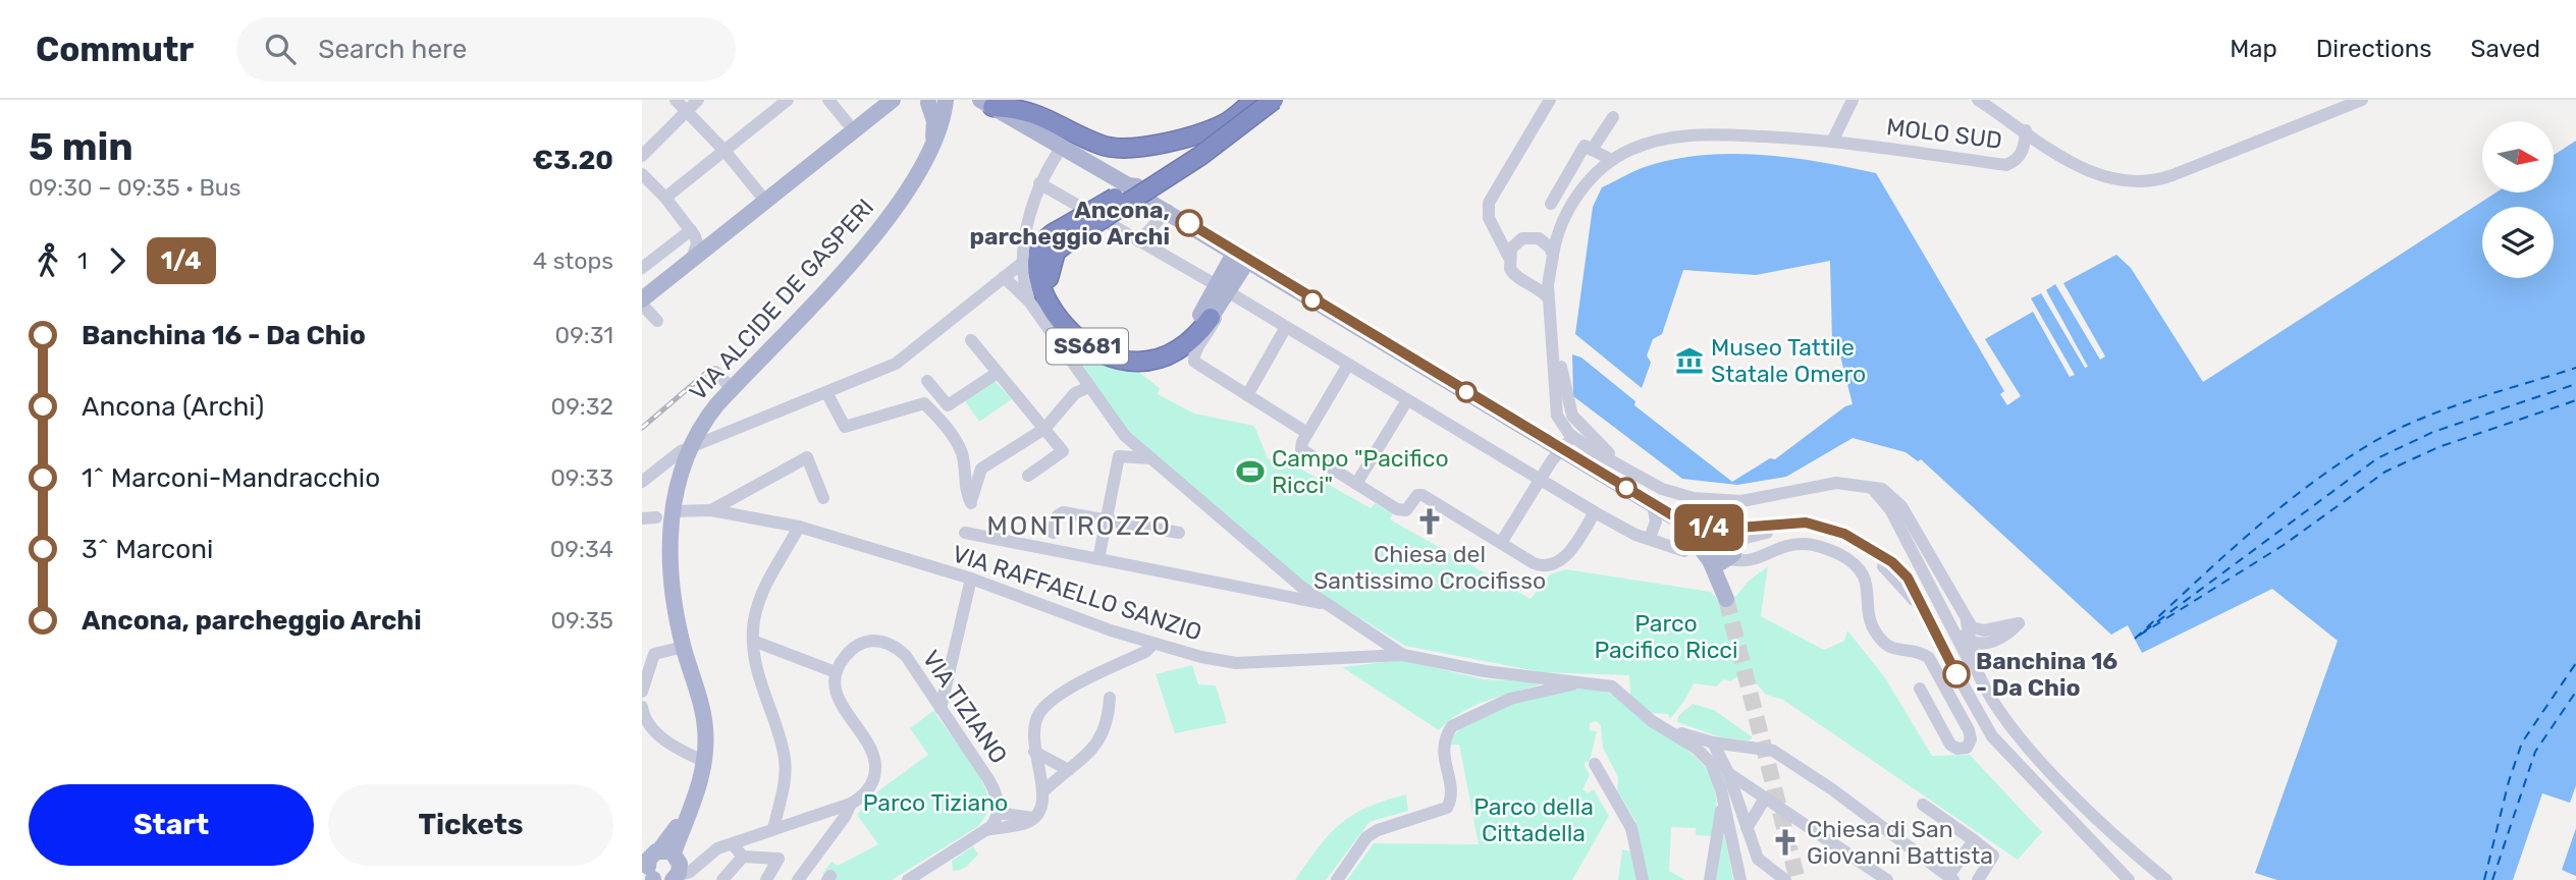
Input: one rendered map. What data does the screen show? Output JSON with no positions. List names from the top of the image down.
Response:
{
  "streets": {
    "highway": ["SS681"],
    "main road": ["VIA ALCIDE DE GASPERI"],
    "street": ["MOLO SUD", "VIA RAFFAELLO SANZIO", "VIA TIZIANO"]
  },
  "crossings": [
    ["VIA ALCIDE DE GASPERI", "VIA RAFFAELLO SANZIO"]
  ],
  "districts": ["MONTIROZZO"],
  "parks": ["Parco Pacifico Ricci", "Parco Tiziano", "Parco della Cittadella"],
  "places": {
    "other": ["Ancona, parcheggio Archi", "Banchina 16 - Da Chio"],
    "museum": ["Museo Tattile Statale Omero"],
    "sports": ["Campo \"Pacifico Ricci\""],
    "church": ["Chiesa del Santissimo Crocifisso", "Chiesa di San Giovanni Battista"]
  },
  "lines": ["bus line 1/4"],
  "north": "right",
  "page": {
    "header": "Commutr",
    "search": "Search here",
    "nav": ["Map", "Directions", "Saved"],
    "heading": ["5 min", "09:30 – 09:35 · Bus", "€3.20"],
    "on_map": "1/4",
    "legs": ["1", "1/4", "4 stops"],
    "list": [
      {
        "name": "Banchina 16 - Da Chio",
        "value": "09:31"
      },
      {
        "name": "Ancona (Archi)",
        "value": "09:32"
      },
      {
        "name": "1^ Marconi-Mandracchio",
        "value": "09:33"
      },
      {
        "name": "3^ Marconi",
        "value": "09:34"
      },
      {
        "name": "Ancona, parcheggio Archi",
        "value": "09:35"
      }
    ],
    "buttons": ["Start", "Tickets"]
  }
}
